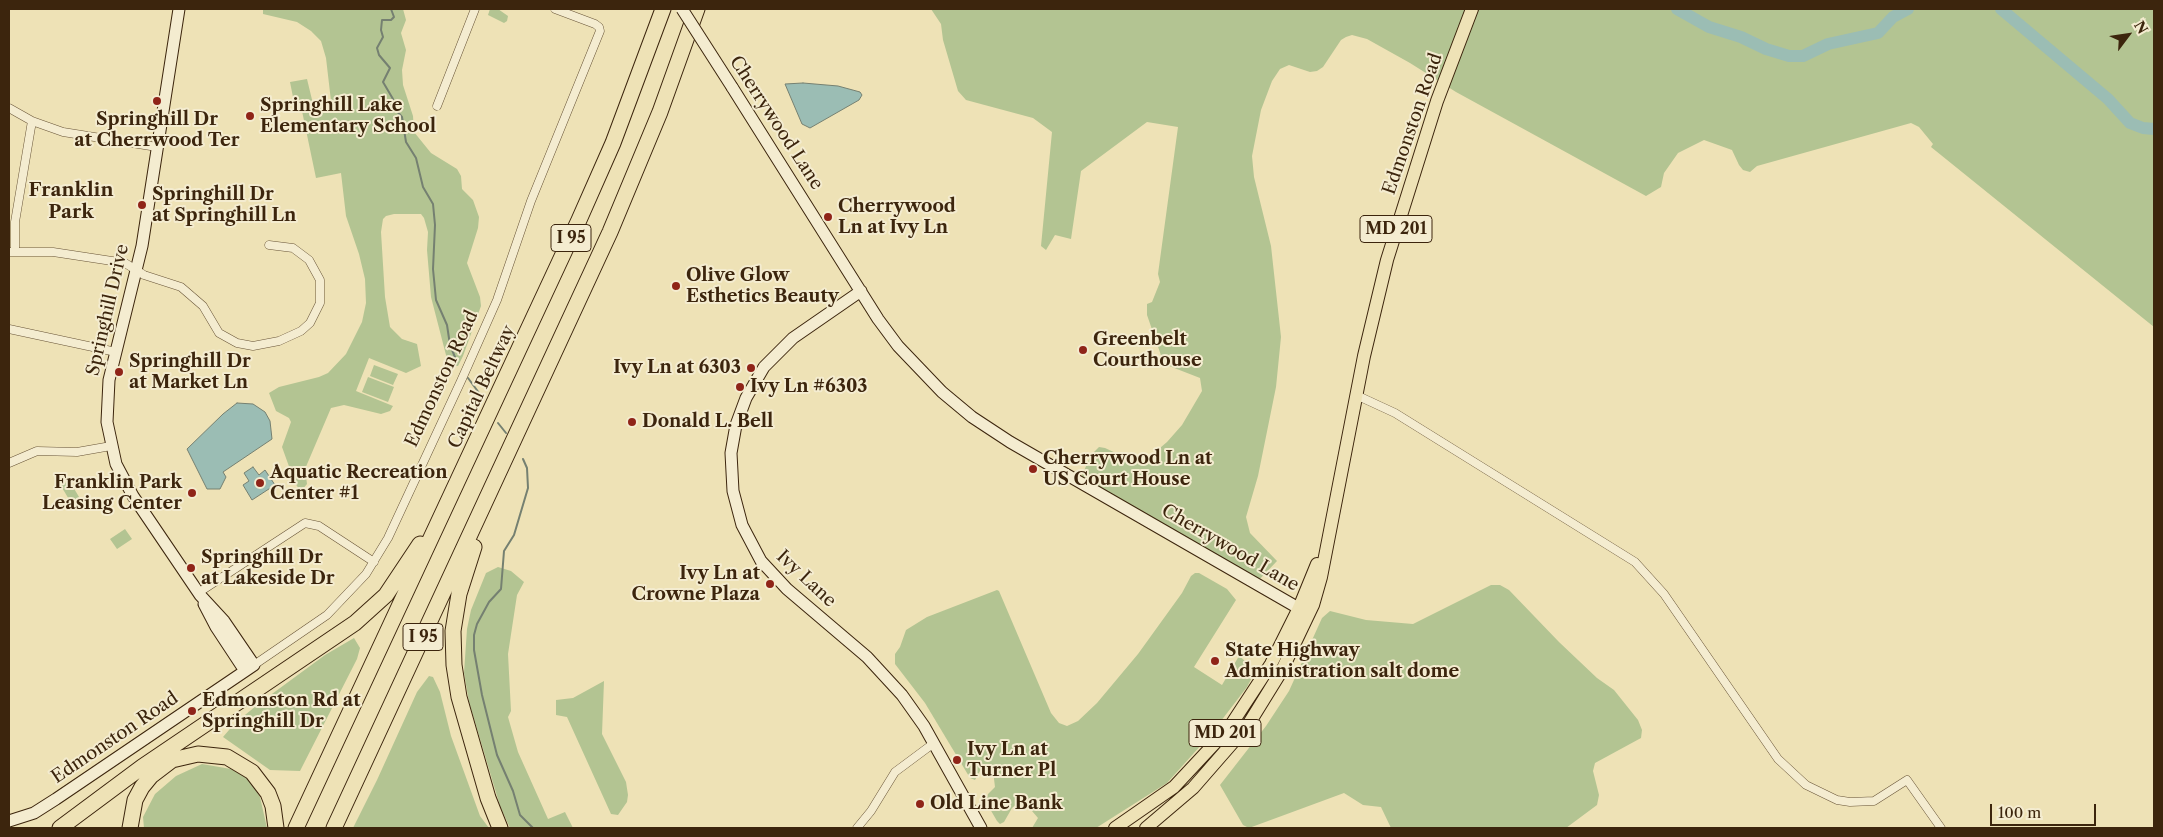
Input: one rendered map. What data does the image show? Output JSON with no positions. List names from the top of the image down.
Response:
{
  "streets": {
    "highway": ["I 95", "Capital Beltway"],
    "main road": ["Edmonston Road", "MD 201"],
    "street": ["Cherrywood Lane", "Springhill Drive", "Ivy Lane"]
  },
  "crossings": [
    ["Cherrywood Lane", "Edmonston Road"],
    ["Cherrywood Lane", "MD 201"],
    ["Cherrywood Lane", "Ivy Lane"],
    ["Edmonston Road", "MD 201"],
    ["Edmonston Road", "Springhill Drive"]
  ],
  "districts": ["Franklin Park"],
  "places": [
    "Springhill Dr at Cherrwood Ter",
    "Springhill Lake Elementary School",
    "Springhill Dr at Springhill Ln",
    "Cherrywood Ln at Ivy Ln",
    "Olive Glow Esthetics Beauty",
    "Greenbelt Courthouse",
    "Ivy Ln at 6303",
    "Springhill Dr at Market Ln",
    "Ivy Ln #6303",
    "Donald L. Bell",
    "Cherrywood Ln at US Court House",
    "Aquatic Recreation Center #1",
    "Franklin Park Leasing Center",
    "Springhill Dr at Lakeside Dr",
    "Ivy Ln at Crowne Plaza",
    "State Highway Administration salt dome",
    "Edmonston Rd at Springhill Dr",
    "Ivy Ln at Turner Pl",
    "Old Line Bank"
  ],
  "scale_bar": "100 m",
  "north": "top right"
}
